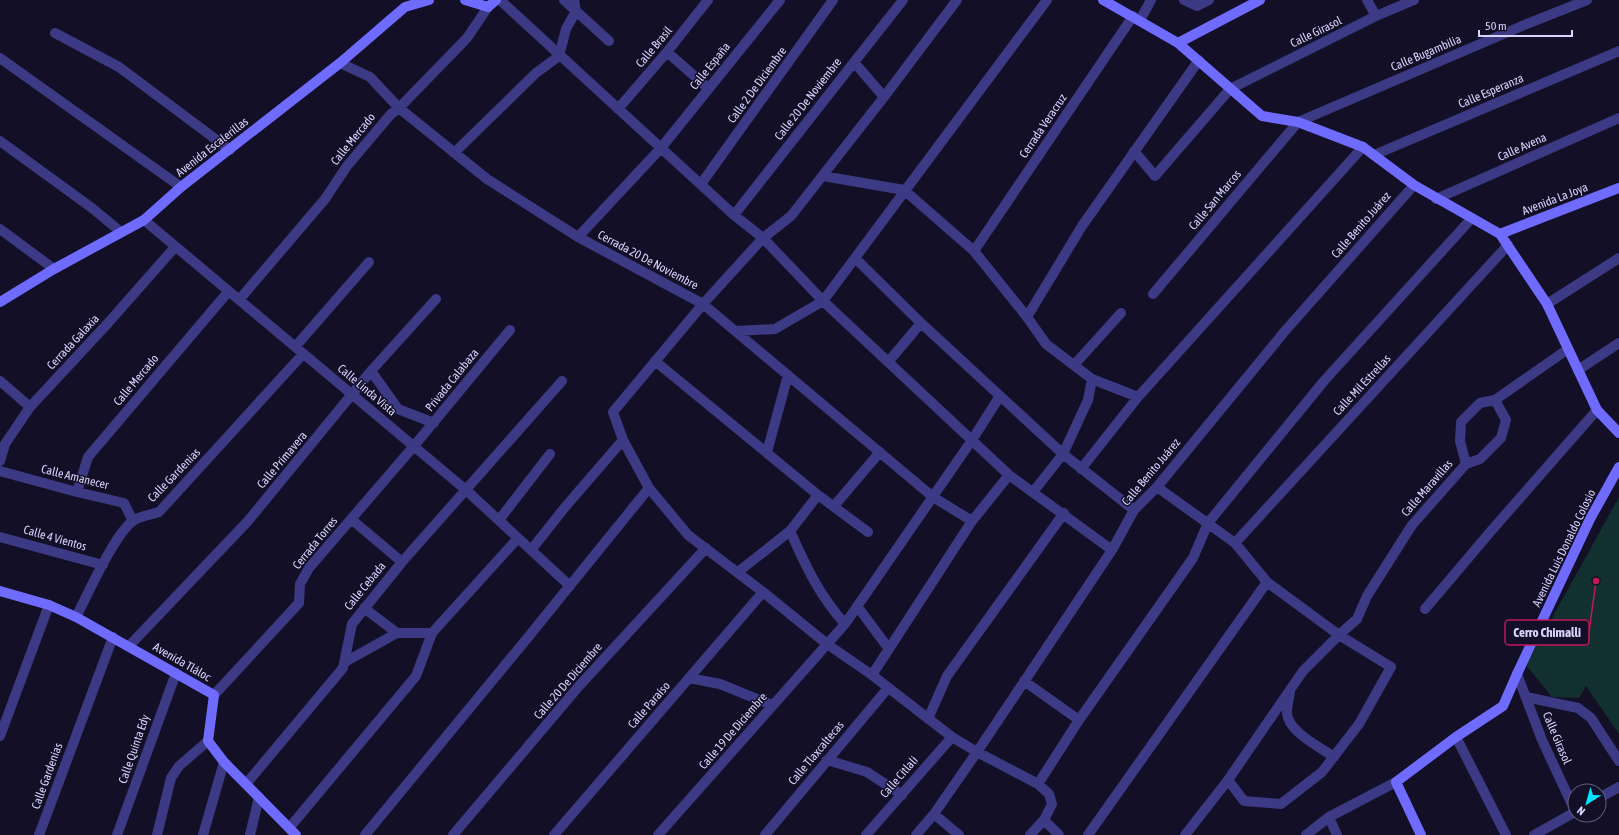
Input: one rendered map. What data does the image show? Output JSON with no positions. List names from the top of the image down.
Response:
{
  "streets": {
    "main road": [
      "Avenida Escalerillas",
      "Avenida La Joya",
      "Avenida Luis Donaldo Colosio",
      "Avenida Tláloc"
    ],
    "street": [
      "Calle Girasol",
      "Calle Brasil",
      "Calle Bugambilia",
      "Calle España",
      "Calle 2 De Diciembre",
      "Calle Esperanza",
      "Calle 20 De Noviembre",
      "Cerrada Veracruz",
      "Calle Mercado",
      "Calle Avena",
      "Calle San Marcos",
      "Calle Benito Juárez",
      "Cerrada 20 De Noviembre",
      "Cerrada Galaxia",
      "Privada Calabaza",
      "Calle Mil Estrellas",
      "Calle Linda Vista",
      "Calle Primavera",
      "Calle Gardenias",
      "Calle Amanecer",
      "Calle Maravillas",
      "Calle 4 Vientos",
      "Cerrada Torres",
      "Calle Cebada",
      "Calle 20 De Diciembre",
      "Calle Paraíso",
      "Calle 19 De Diciembre",
      "Calle Quinta Edy",
      "Calle Tlaxcaltecas",
      "Calle Citlali"
    ]
  },
  "crossings": [
    ["Calle Girasol", "Avenida Luis Donaldo Colosio"],
    ["Calle Bugambilia", "Calle San Marcos"],
    ["Calle España", "Cerrada 20 De Noviembre"],
    ["Calle Mercado", "Cerrada 20 De Noviembre"],
    ["Calle Mercado", "Calle Linda Vista"],
    ["Calle Mercado", "Calle Amanecer"],
    ["Avenida Escalerillas", "Cerrada 20 De Noviembre"],
    ["Avenida Escalerillas", "Calle Linda Vista"],
    ["Cerrada 20 De Noviembre", "Calle 19 De Diciembre"],
    ["Cerrada Galaxia", "Calle Linda Vista"],
    ["Privada Calabaza", "Calle Linda Vista"],
    ["Privada Calabaza", "Cerrada Torres"],
    ["Calle Linda Vista", "Calle Primavera"],
    ["Calle Linda Vista", "Calle Gardenias"],
    ["Calle Linda Vista", "Cerrada Torres"],
    ["Calle Linda Vista", "Calle Cebada"],
    ["Calle Primavera", "Avenida Tláloc"],
    ["Calle Gardenias", "Calle Amanecer"],
    ["Calle Gardenias", "Avenida Tláloc"],
    ["Cerrada Torres", "Avenida Tláloc"],
    ["Avenida Tláloc", "Calle Quinta Edy"]
  ],
  "places": ["Cerro Chimalli"],
  "scale_bar": "50 m",
  "north": "bottom left"
}
